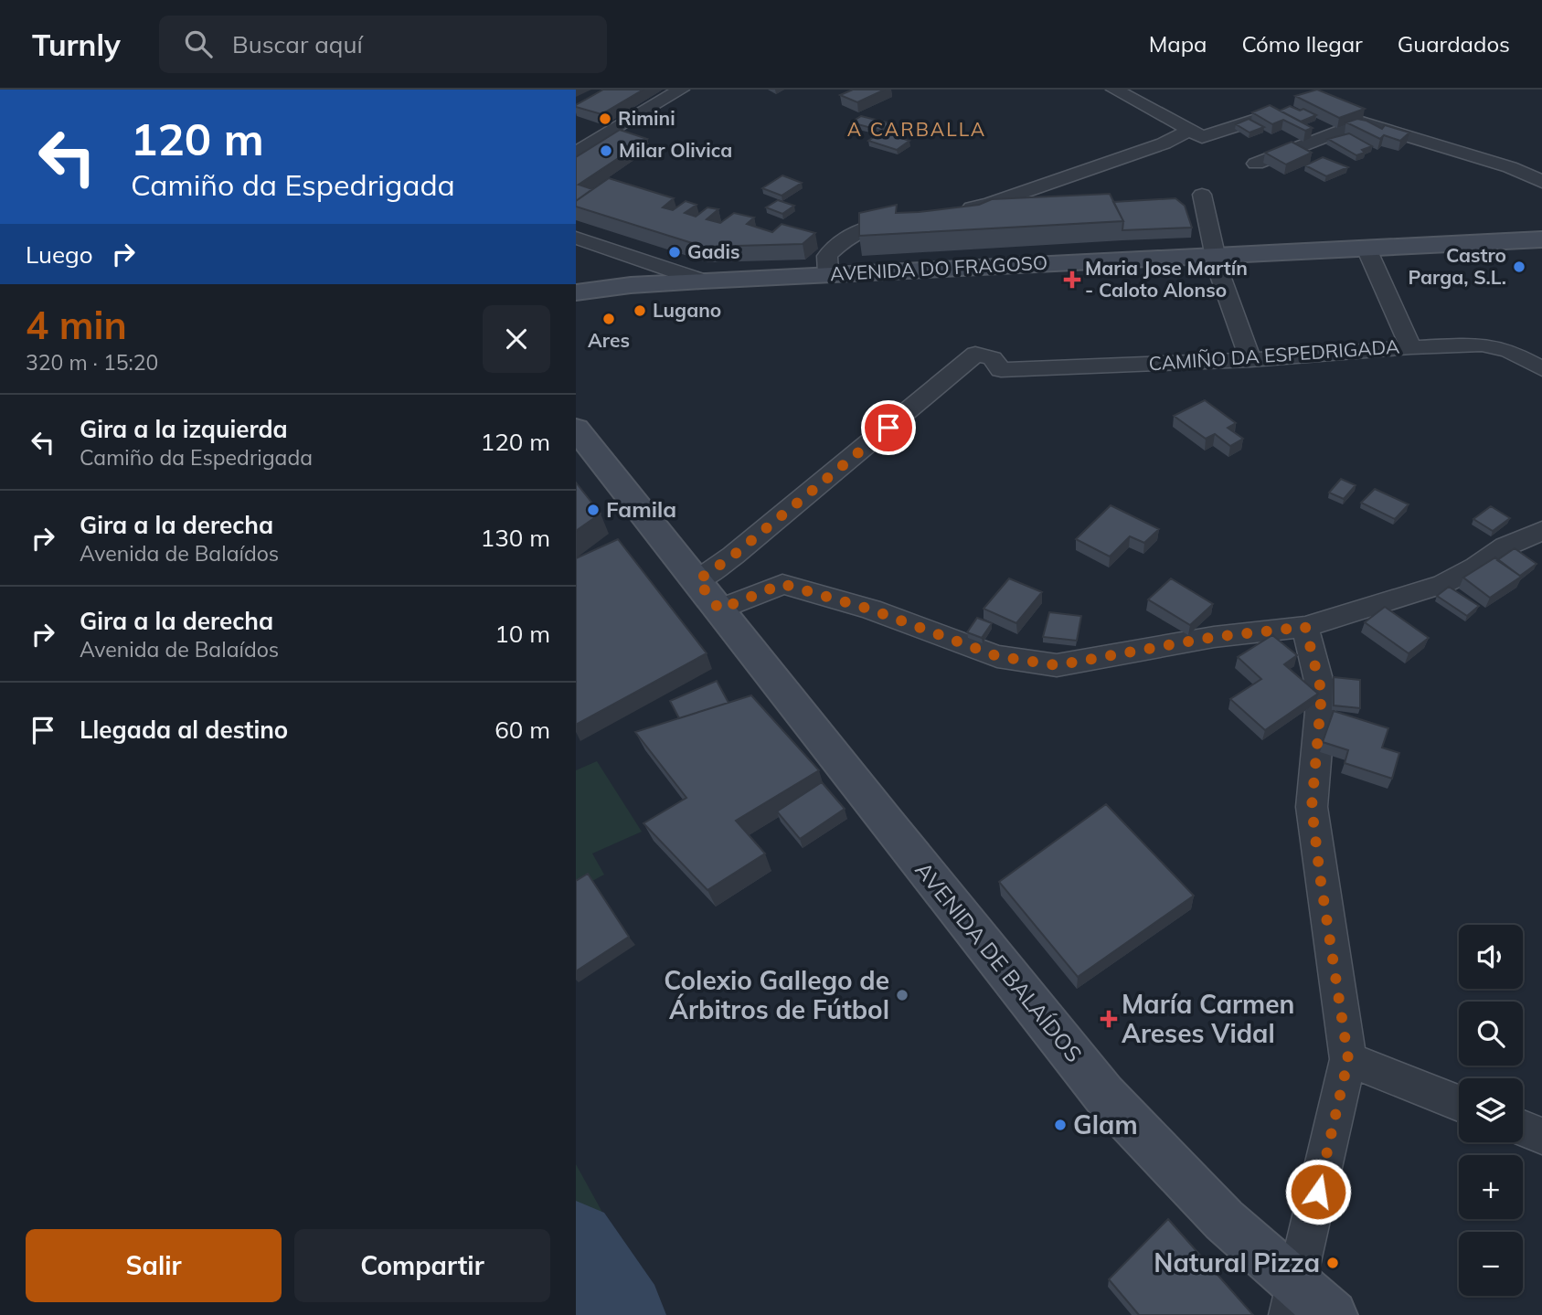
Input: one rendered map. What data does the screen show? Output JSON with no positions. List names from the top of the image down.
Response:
{
  "streets": {
    "main road": ["AVENIDA DO FRAGOSO", "AVENIDA DE BALAÍDOS"],
    "street": ["CAMIÑO DA ESPEDRIGADA"]
  },
  "crossings": [
    ["CAMIÑO DA ESPEDRIGADA", "AVENIDA DE BALAÍDOS"]
  ],
  "districts": ["A CARBALLA"],
  "places": {
    "other": [
      "Rimini",
      "Milar Olivica",
      "Gadis",
      "Castro Parga, S.L.",
      "Lugano",
      "Ares",
      "Famila",
      "Colexio Gallego de Árbitros de Fútbol",
      "Glam",
      "Natural Pizza"
    ],
    "health": ["Maria Jose Martín - Caloto Alonso", "María Carmen Areses Vidal"]
  },
  "page": {
    "header": "Turnly",
    "search": "Buscar aquí",
    "nav": ["Mapa", "Cómo llegar", "Guardados"],
    "turn": ["120 m", "Camiño da Espedrigada"],
    "then": "Luego",
    "heading": ["4 min", "320 m · 15:20"],
    "list": [
      {
        "name": "Gira a la izquierda",
        "note": "Camiño da Espedrigada",
        "value": "120 m"
      },
      {
        "name": "Gira a la derecha",
        "note": "Avenida de Balaídos",
        "value": "130 m"
      },
      {
        "name": "Gira a la derecha",
        "note": "Avenida de Balaídos",
        "value": "10 m"
      },
      {
        "name": "Llegada al destino",
        "value": "60 m"
      }
    ],
    "map_buttons": ["+", "−"],
    "buttons": ["Salir", "Compartir"]
  }
}
